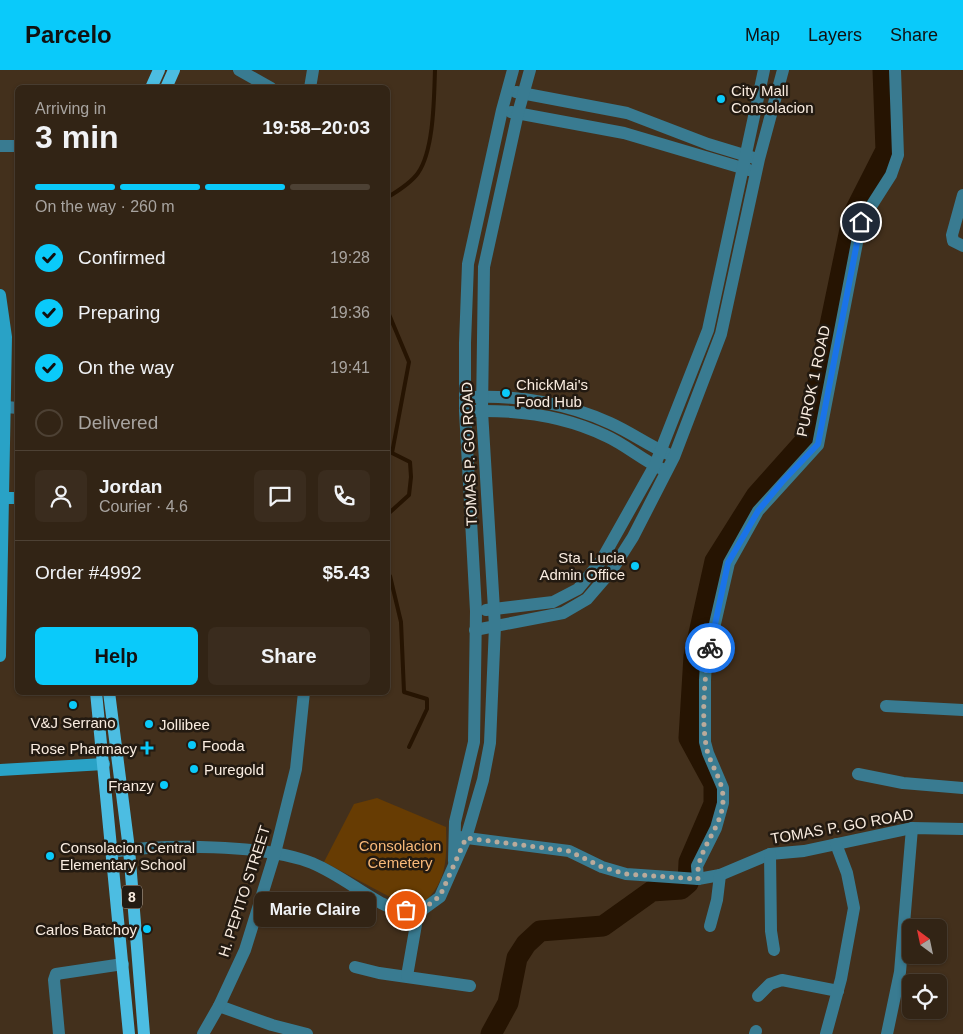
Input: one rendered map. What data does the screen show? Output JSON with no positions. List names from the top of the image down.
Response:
{
  "streets": {
    "main road": ["8"],
    "street": ["PUROK 1 ROAD", "TOMAS P. GO ROAD", "H. PEPITO STREET"]
  },
  "crossings": [
    ["PUROK 1 ROAD", "TOMAS P. GO ROAD"]
  ],
  "parks": ["Consolacion Cemetery"],
  "places": {
    "other": [
      "City Mall Consolacion",
      "ChickMai's Food Hub",
      "Sta. Lucia Admin Office",
      "V&J Serrano",
      "Jollibee",
      "Fooda",
      "Puregold",
      "Franzy",
      "Consolacion Central Elementary School",
      "Marie Claire",
      "Carlos Batchoy"
    ],
    "health": ["Rose Pharmacy"]
  },
  "north": "top left",
  "page": {
    "header": "Parcelo",
    "nav": ["Map", "Layers", "Share"],
    "heading": ["3 min", "Arriving in", "19:58–20:03"],
    "panel": [
      "Jordan",
      "Courier · 4.6",
      "Order #4992",
      "$5.43"
    ],
    "bar": "On the way · 260 m",
    "list": [
      ["Confirmed", "19:28"],
      ["Preparing", "19:36"],
      ["On the way", "19:41"],
      "Delivered"
    ],
    "buttons": ["Help", "Share"],
    "bubble": "Marie Claire"
  }
}
